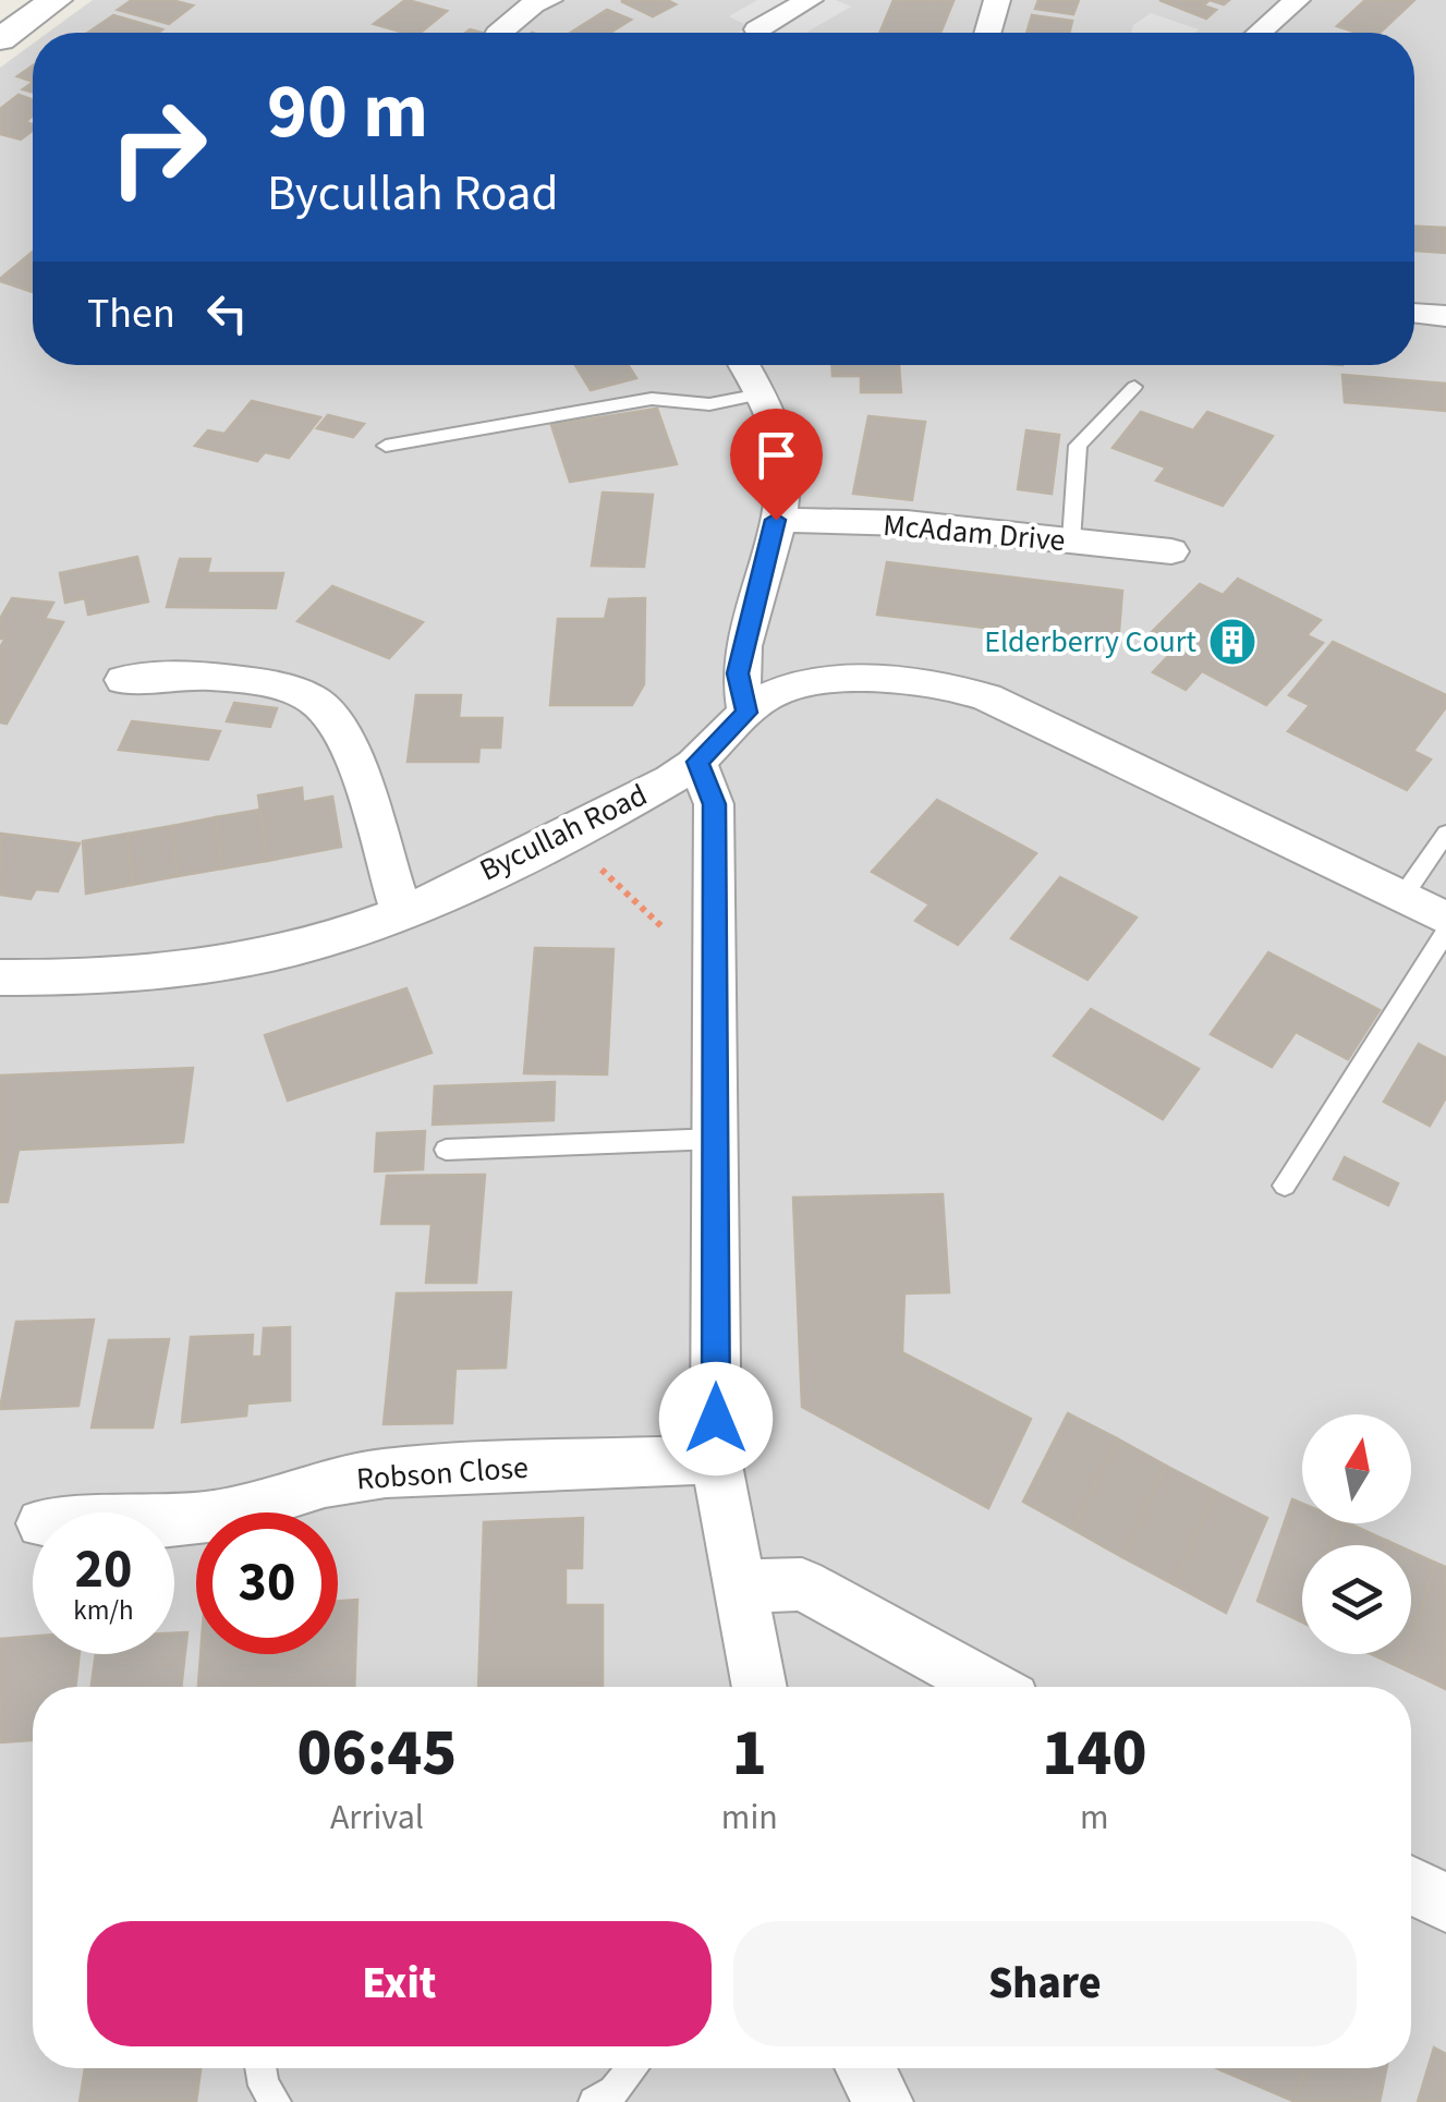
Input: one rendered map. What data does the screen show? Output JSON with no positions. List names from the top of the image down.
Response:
{
  "streets": {
    "street": ["McAdam Drive", "Bycullah Road", "Robson Close"]
  },
  "places": {
    "building": ["Elderberry Court"]
  },
  "north": "top",
  "page": {
    "turn": ["90 m", "Bycullah Road"],
    "then": "Then",
    "speed": "20 km/h",
    "limit": "30",
    "eta": [
      "06:45",
      "Arrival",
      "1",
      "min",
      "140",
      "m"
    ],
    "buttons": ["Exit", "Share"]
  }
}
